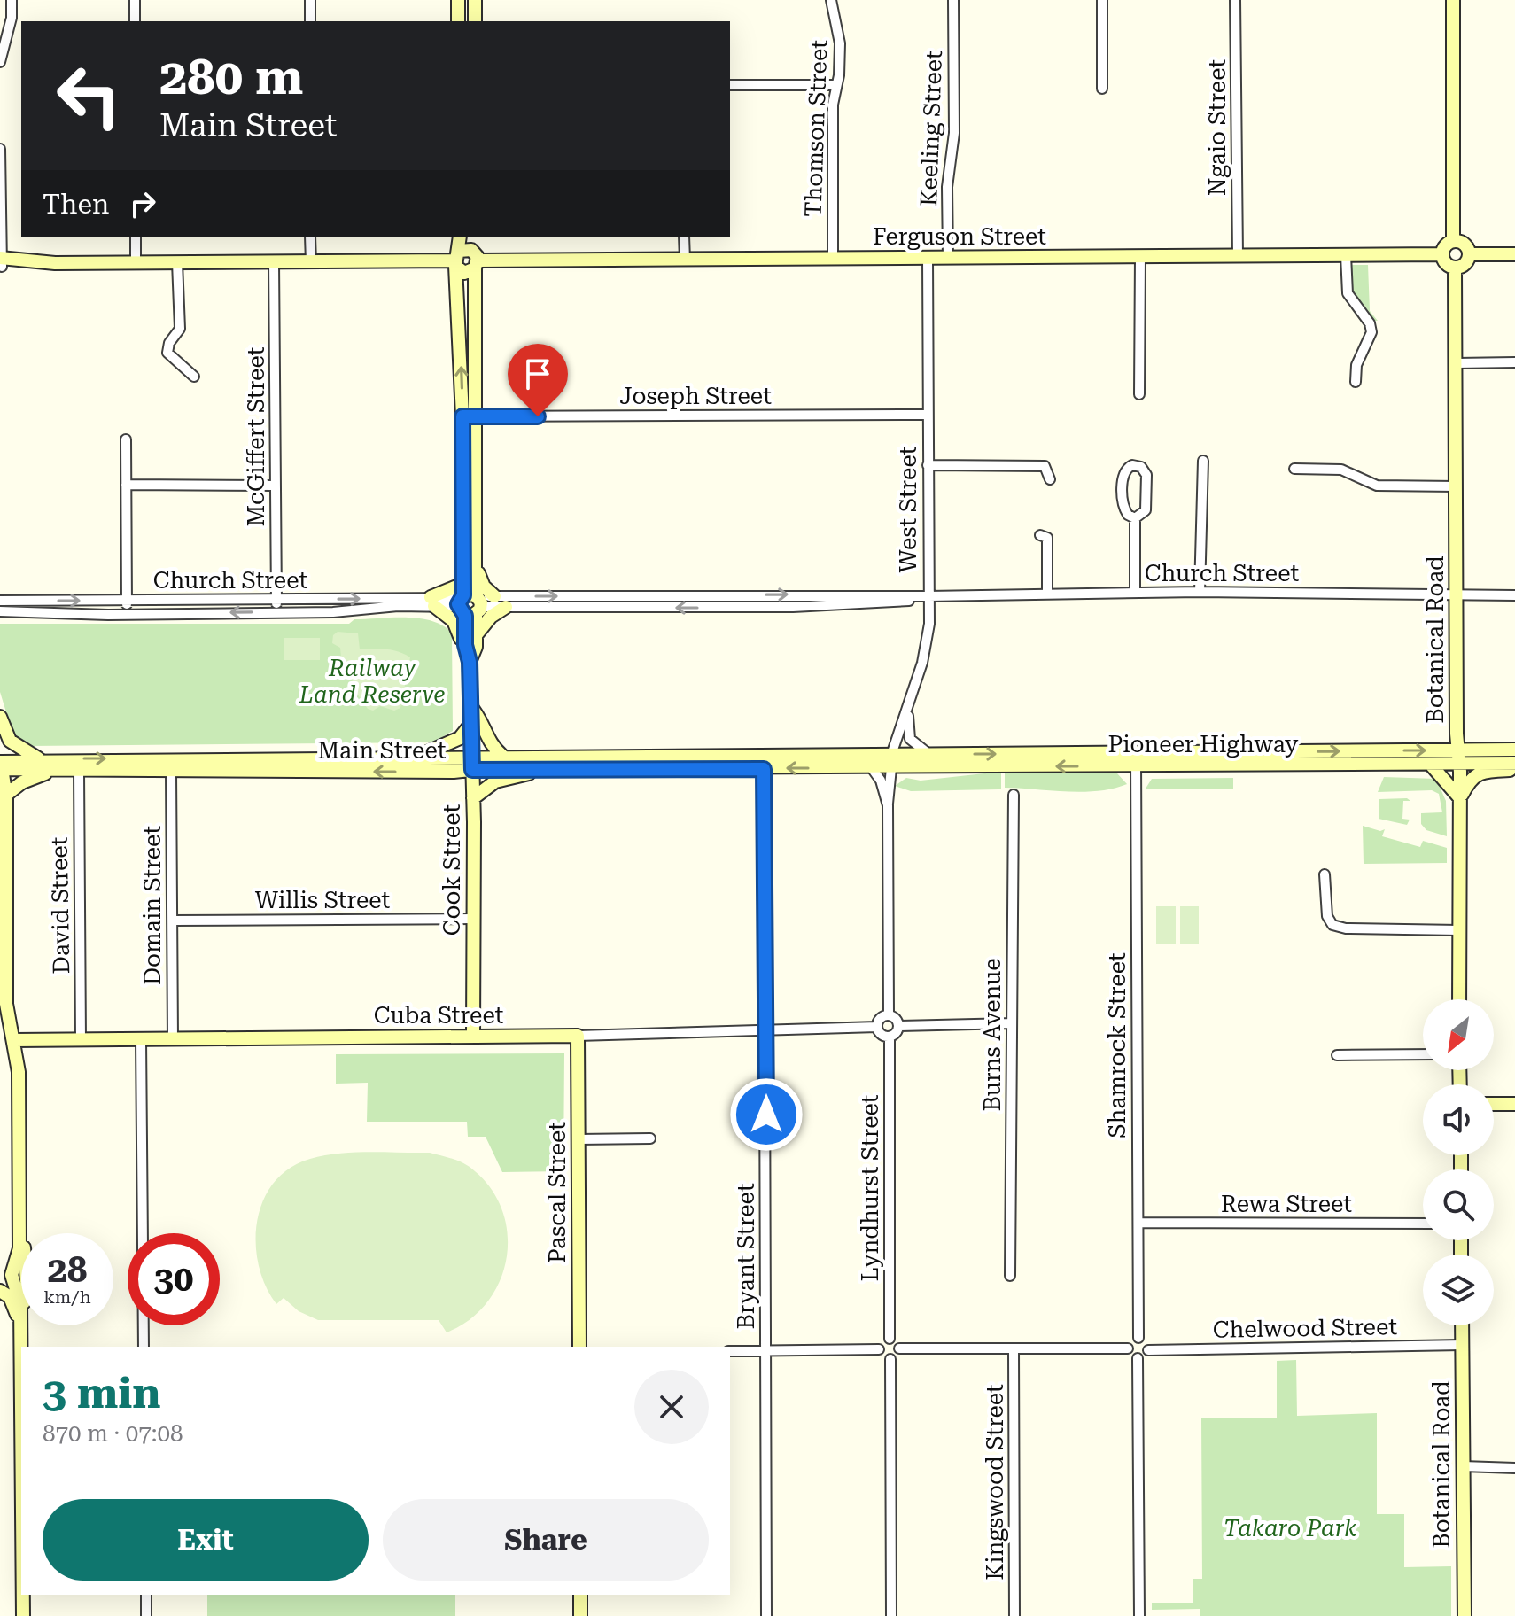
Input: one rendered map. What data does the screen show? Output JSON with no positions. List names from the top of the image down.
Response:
{
  "streets": {
    "main road": [
      "Ferguson Street",
      "Botanical Road",
      "Pioneer Highway",
      "Main Street",
      "Cook Street",
      "Cuba Street",
      "Pascal Street"
    ],
    "street": [
      "Ngaio Street",
      "Thomson Street",
      "Keeling Street",
      "Joseph Street",
      "McGiffert Street",
      "West Street",
      "Church Street",
      "Willis Street",
      "David Street",
      "Domain Street",
      "Burns Avenue",
      "Shamrock Street",
      "Lyndhurst Street",
      "Rewa Street",
      "Bryant Street",
      "Chelwood Street",
      "Kingswood Street"
    ]
  },
  "crossings": [
    ["Ngaio Street", "Ferguson Street"],
    ["Thomson Street", "Ferguson Street"],
    ["Keeling Street", "Ferguson Street"],
    ["Ferguson Street", "West Street"],
    ["Ferguson Street", "Botanical Road"],
    ["Ferguson Street", "Cook Street"],
    ["Joseph Street", "West Street"],
    ["Joseph Street", "Cook Street"],
    ["McGiffert Street", "Church Street"],
    ["West Street", "Church Street"],
    ["West Street", "Pioneer Highway"],
    ["West Street", "Main Street"],
    ["Church Street", "Botanical Road"],
    ["Church Street", "Cook Street"],
    ["Botanical Road", "Pioneer Highway"],
    ["Botanical Road", "Chelwood Street"],
    ["Pioneer Highway", "Main Street"],
    ["Pioneer Highway", "Shamrock Street"],
    ["Main Street", "Cook Street"],
    ["Main Street", "David Street"],
    ["Main Street", "Domain Street"],
    ["Main Street", "Bryant Street"],
    ["Cook Street", "Willis Street"],
    ["Cook Street", "Cuba Street"],
    ["Willis Street", "Domain Street"],
    ["David Street", "Cuba Street"],
    ["Domain Street", "Cuba Street"],
    ["Cuba Street", "Lyndhurst Street"],
    ["Cuba Street", "Pascal Street"],
    ["Cuba Street", "Bryant Street"],
    ["Shamrock Street", "Rewa Street"],
    ["Shamrock Street", "Chelwood Street"]
  ],
  "parks": ["Railway Land Reserve", "Takaro Park"],
  "north": "bottom left",
  "page": {
    "turn": ["280 m", "Main Street"],
    "then": "Then",
    "speed": "28 km/h",
    "limit": "30",
    "heading": ["3 min", "870 m · 07:08"],
    "buttons": ["Exit", "Share"]
  }
}
